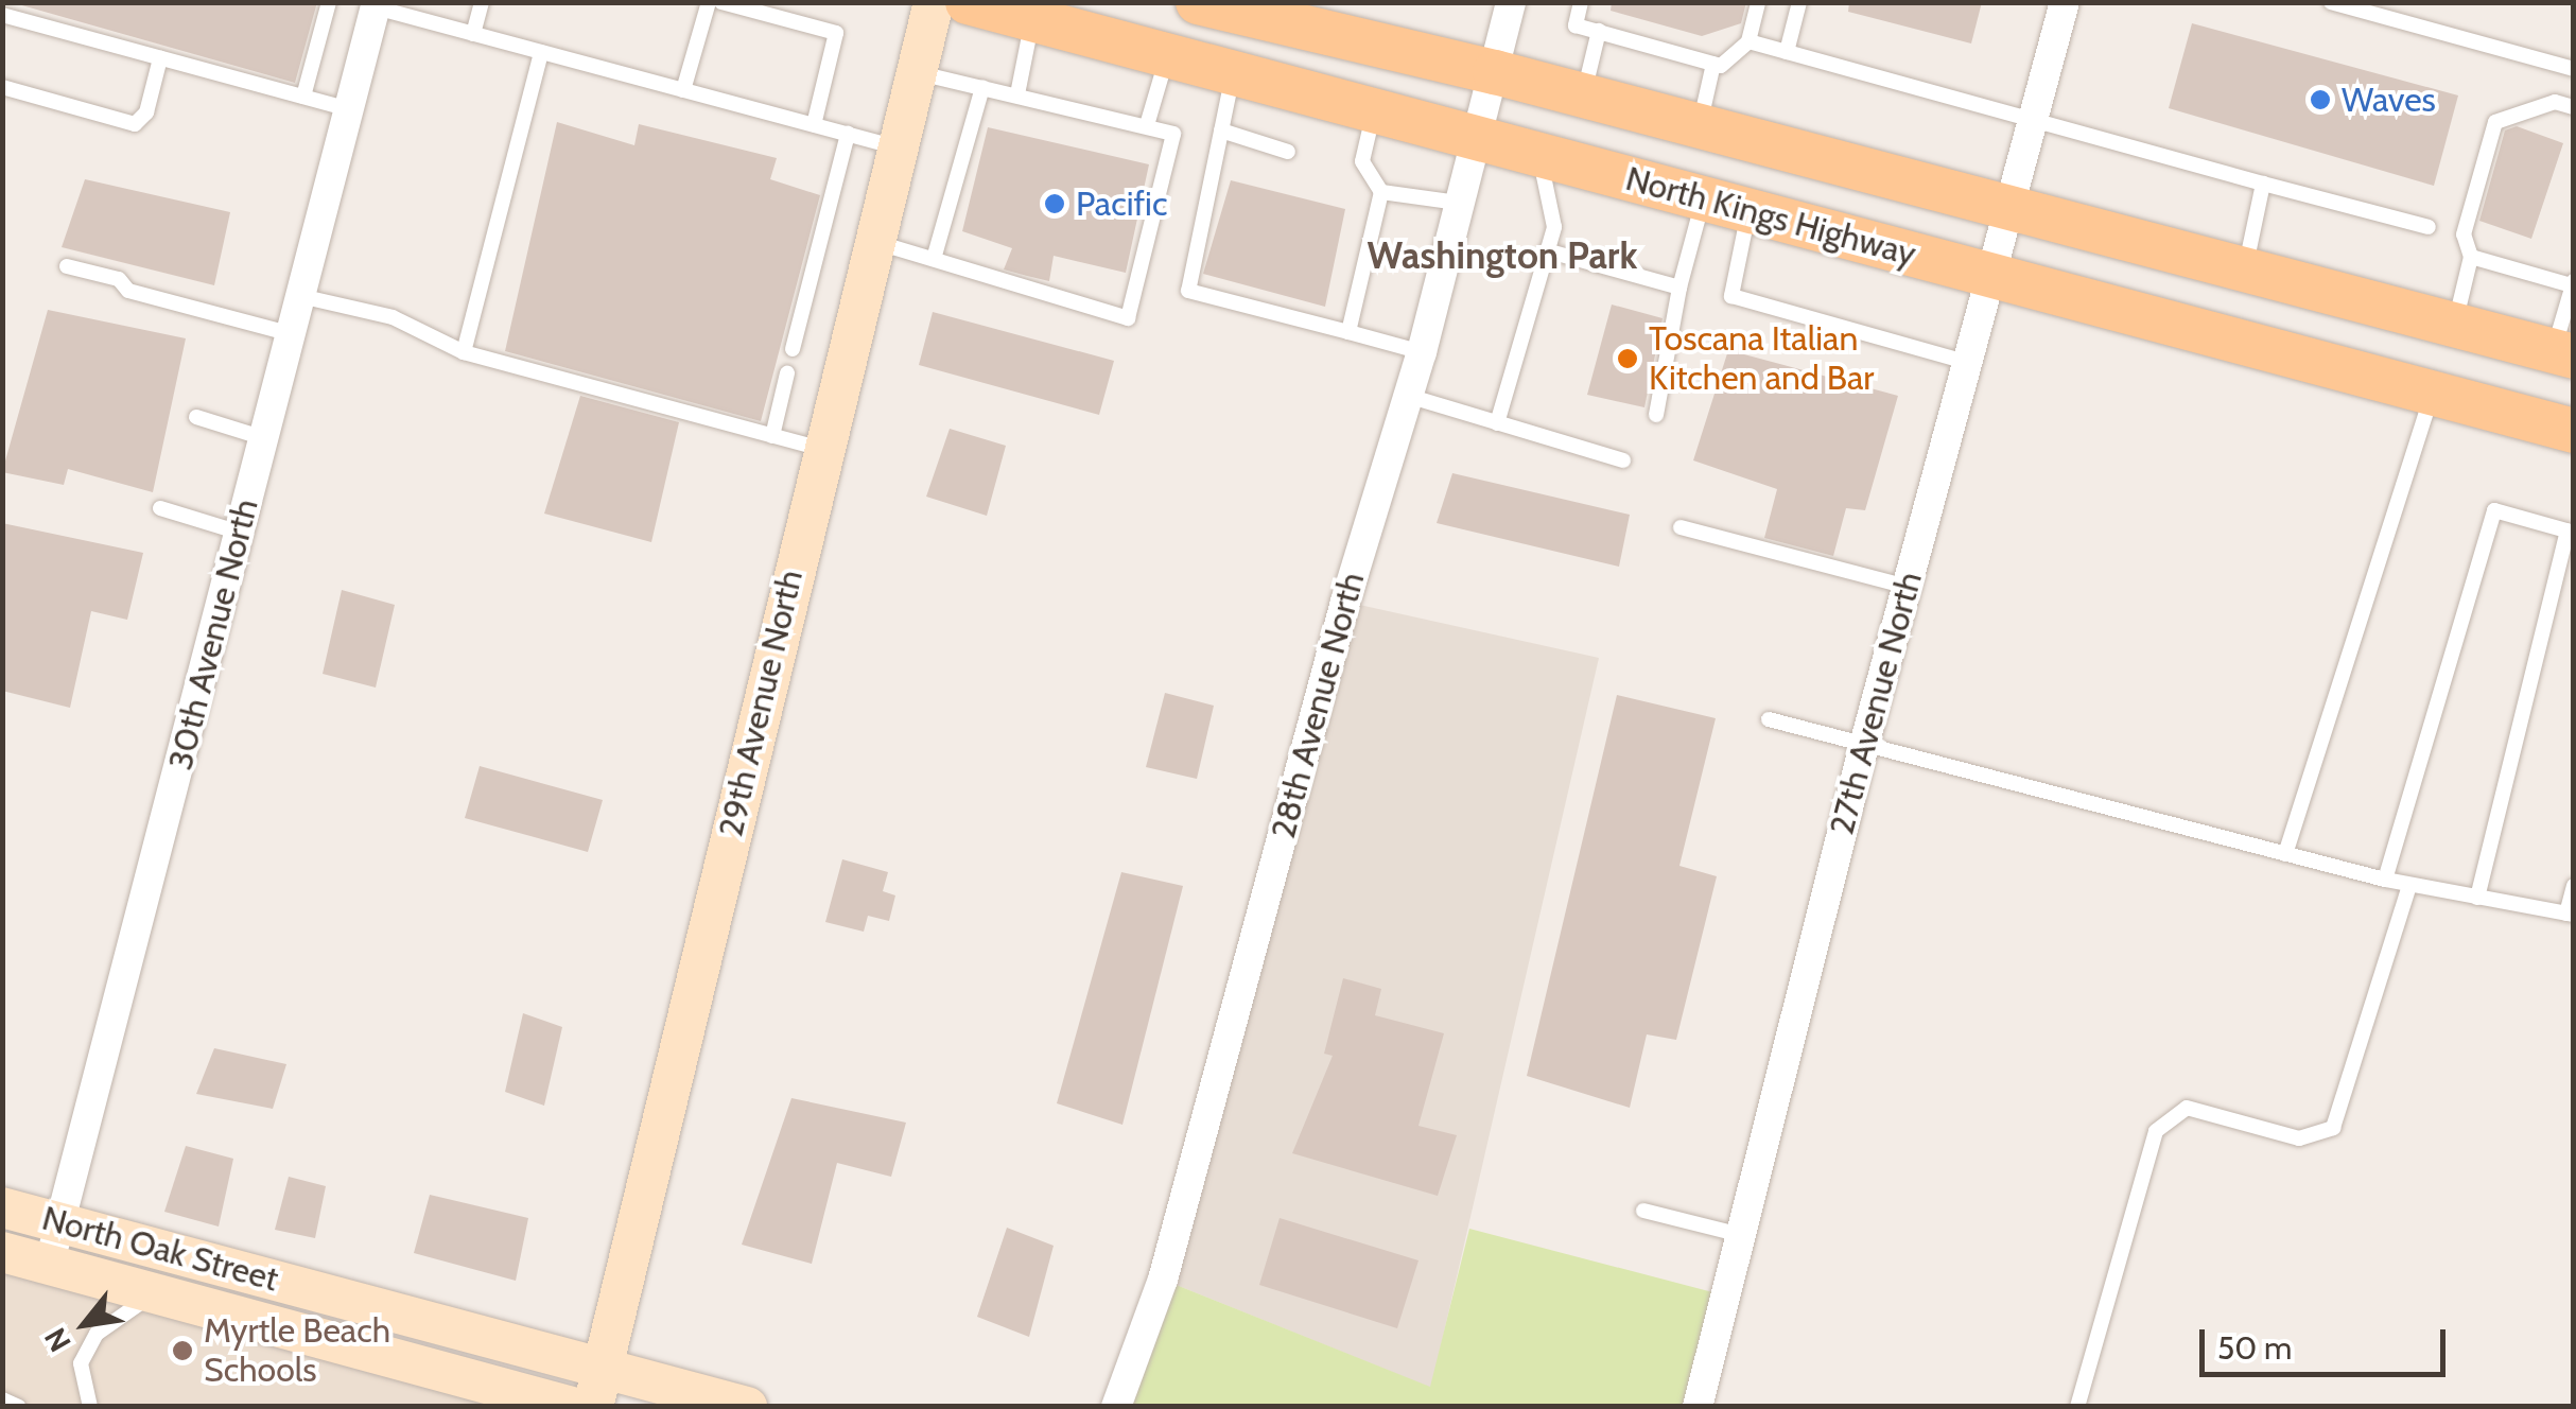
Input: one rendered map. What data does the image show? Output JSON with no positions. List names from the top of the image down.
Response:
{
  "streets": {
    "main road": ["North Kings Highway", "29th Avenue North", "North Oak Street"],
    "street": ["30th Avenue North", "27th Avenue North", "28th Avenue North"]
  },
  "crossings": [
    ["North Kings Highway", "27th Avenue North"],
    ["North Kings Highway", "28th Avenue North"],
    ["30th Avenue North", "North Oak Street"],
    ["29th Avenue North", "North Oak Street"]
  ],
  "districts": ["Washington Park"],
  "places": [
    "Waves",
    "Pacific",
    "Toscana Italian Kitchen and Bar",
    "Myrtle Beach Schools"
  ],
  "scale_bar": "50 m",
  "north": "bottom left"
}
